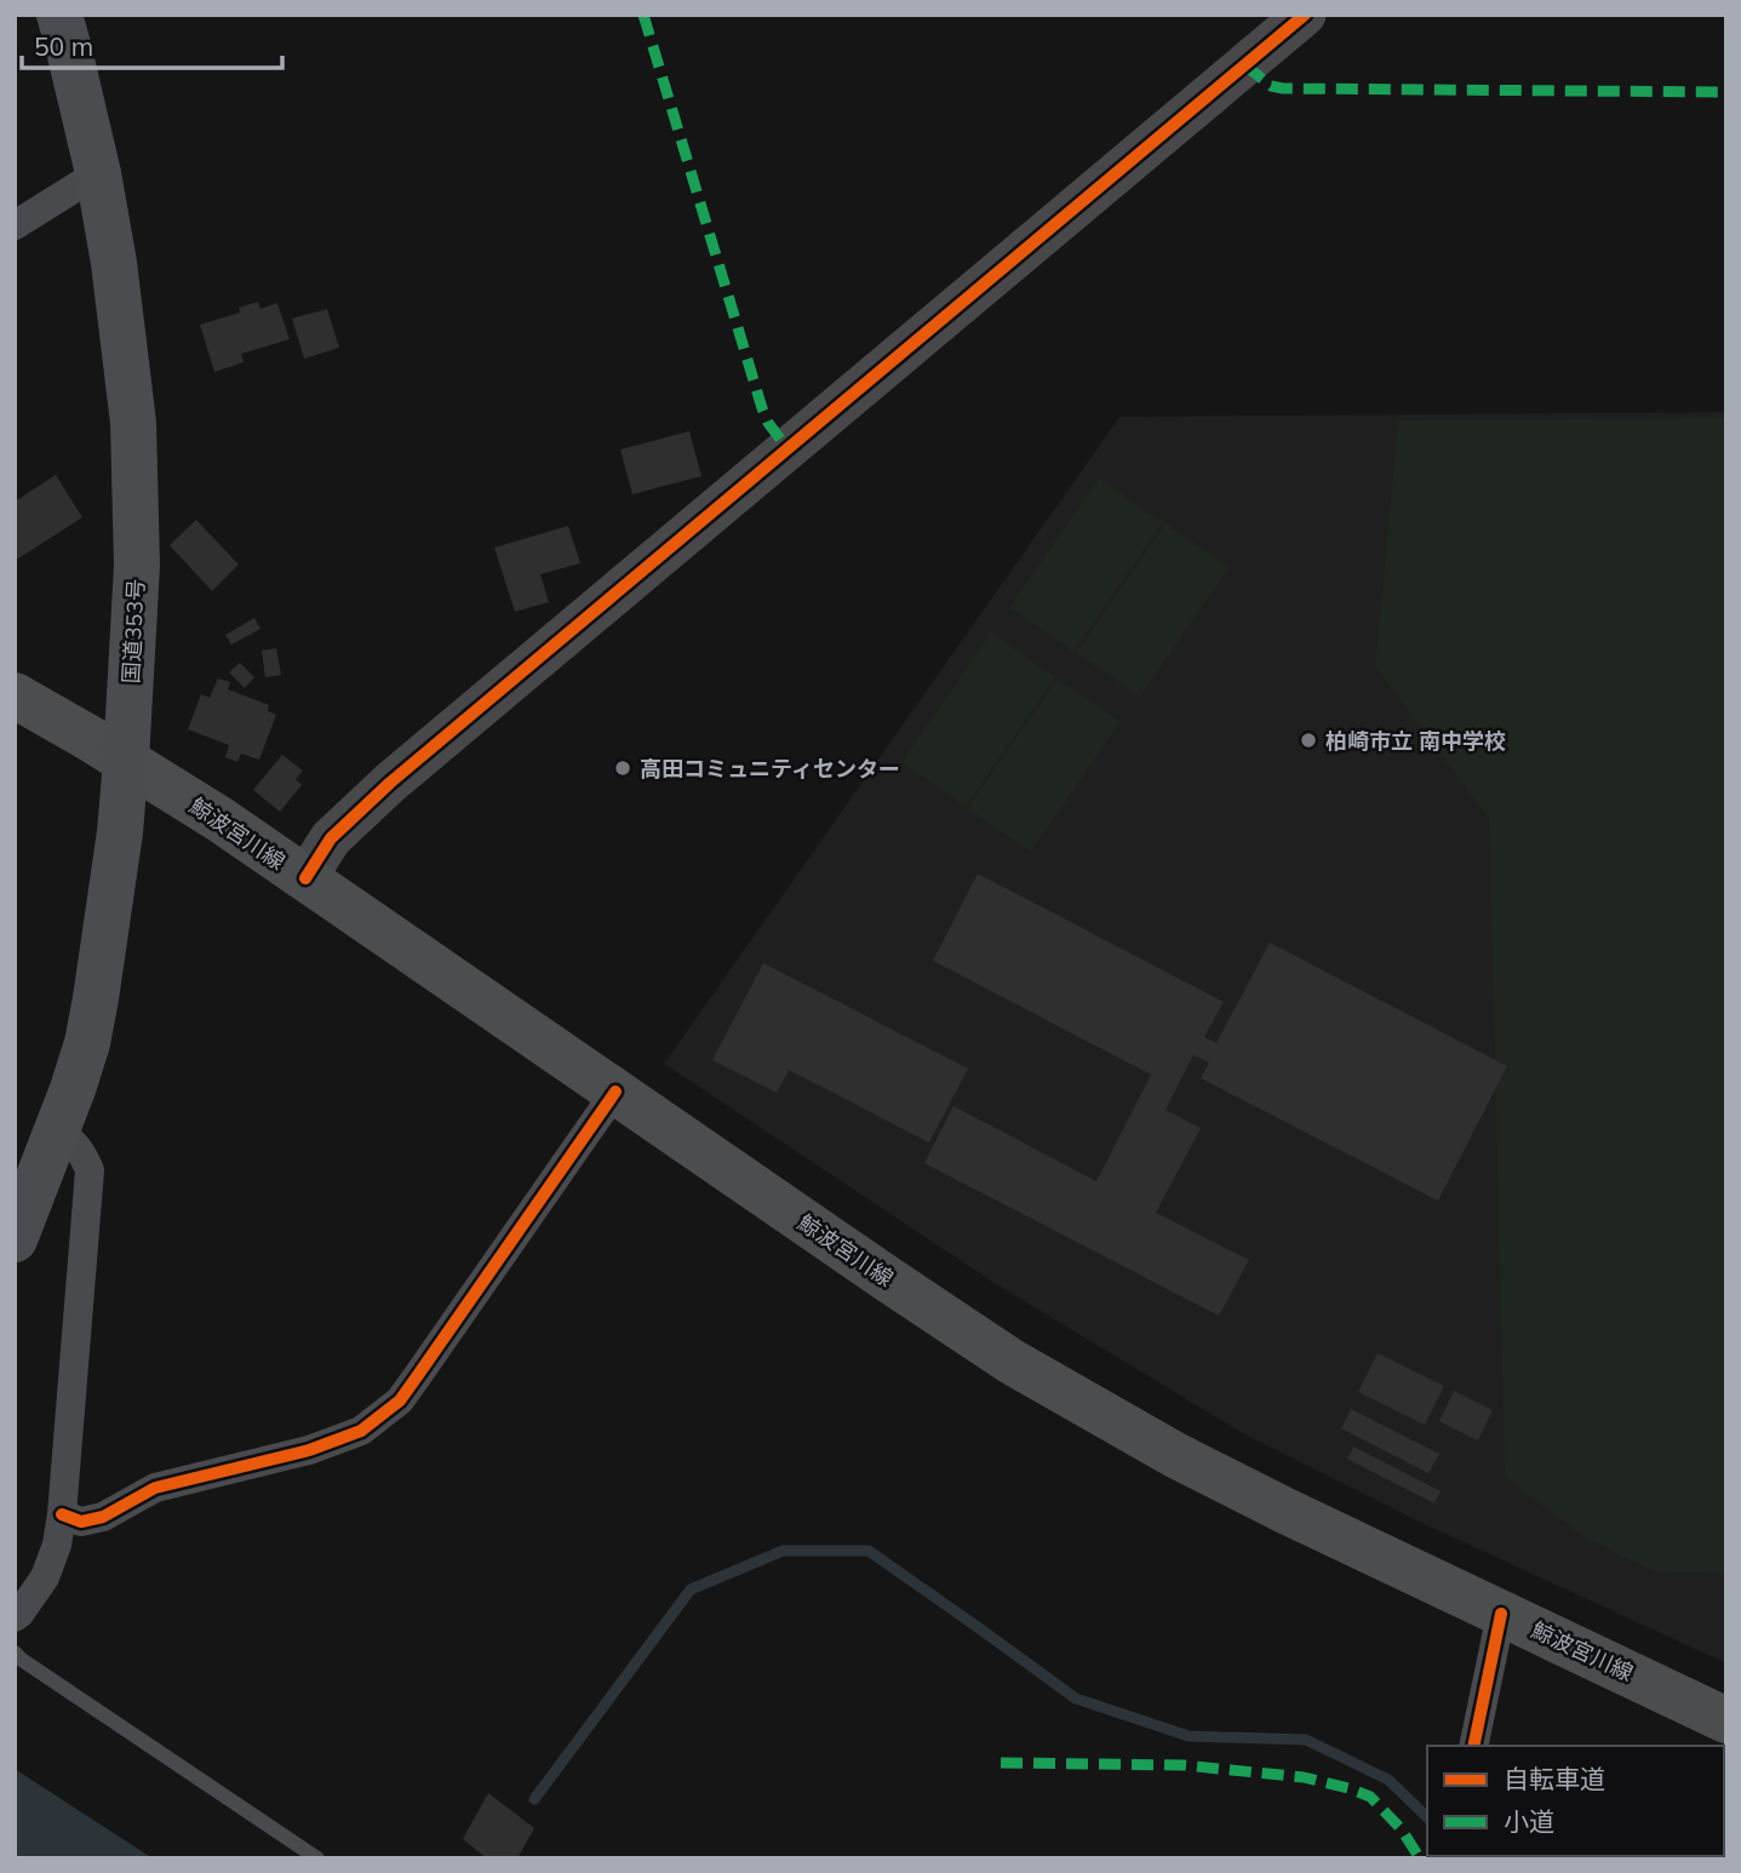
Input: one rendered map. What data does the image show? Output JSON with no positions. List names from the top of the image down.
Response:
{
  "streets": {
    "highway": ["国道353号"],
    "main road": ["鯨波宮川線"]
  },
  "crossings": [
    ["国道353号", "鯨波宮川線"]
  ],
  "places": ["柏崎市立 南中学校", "高田コミュニティセンター"],
  "legend": ["自転車道", "小道"],
  "scale_bar": "50 m"
}
